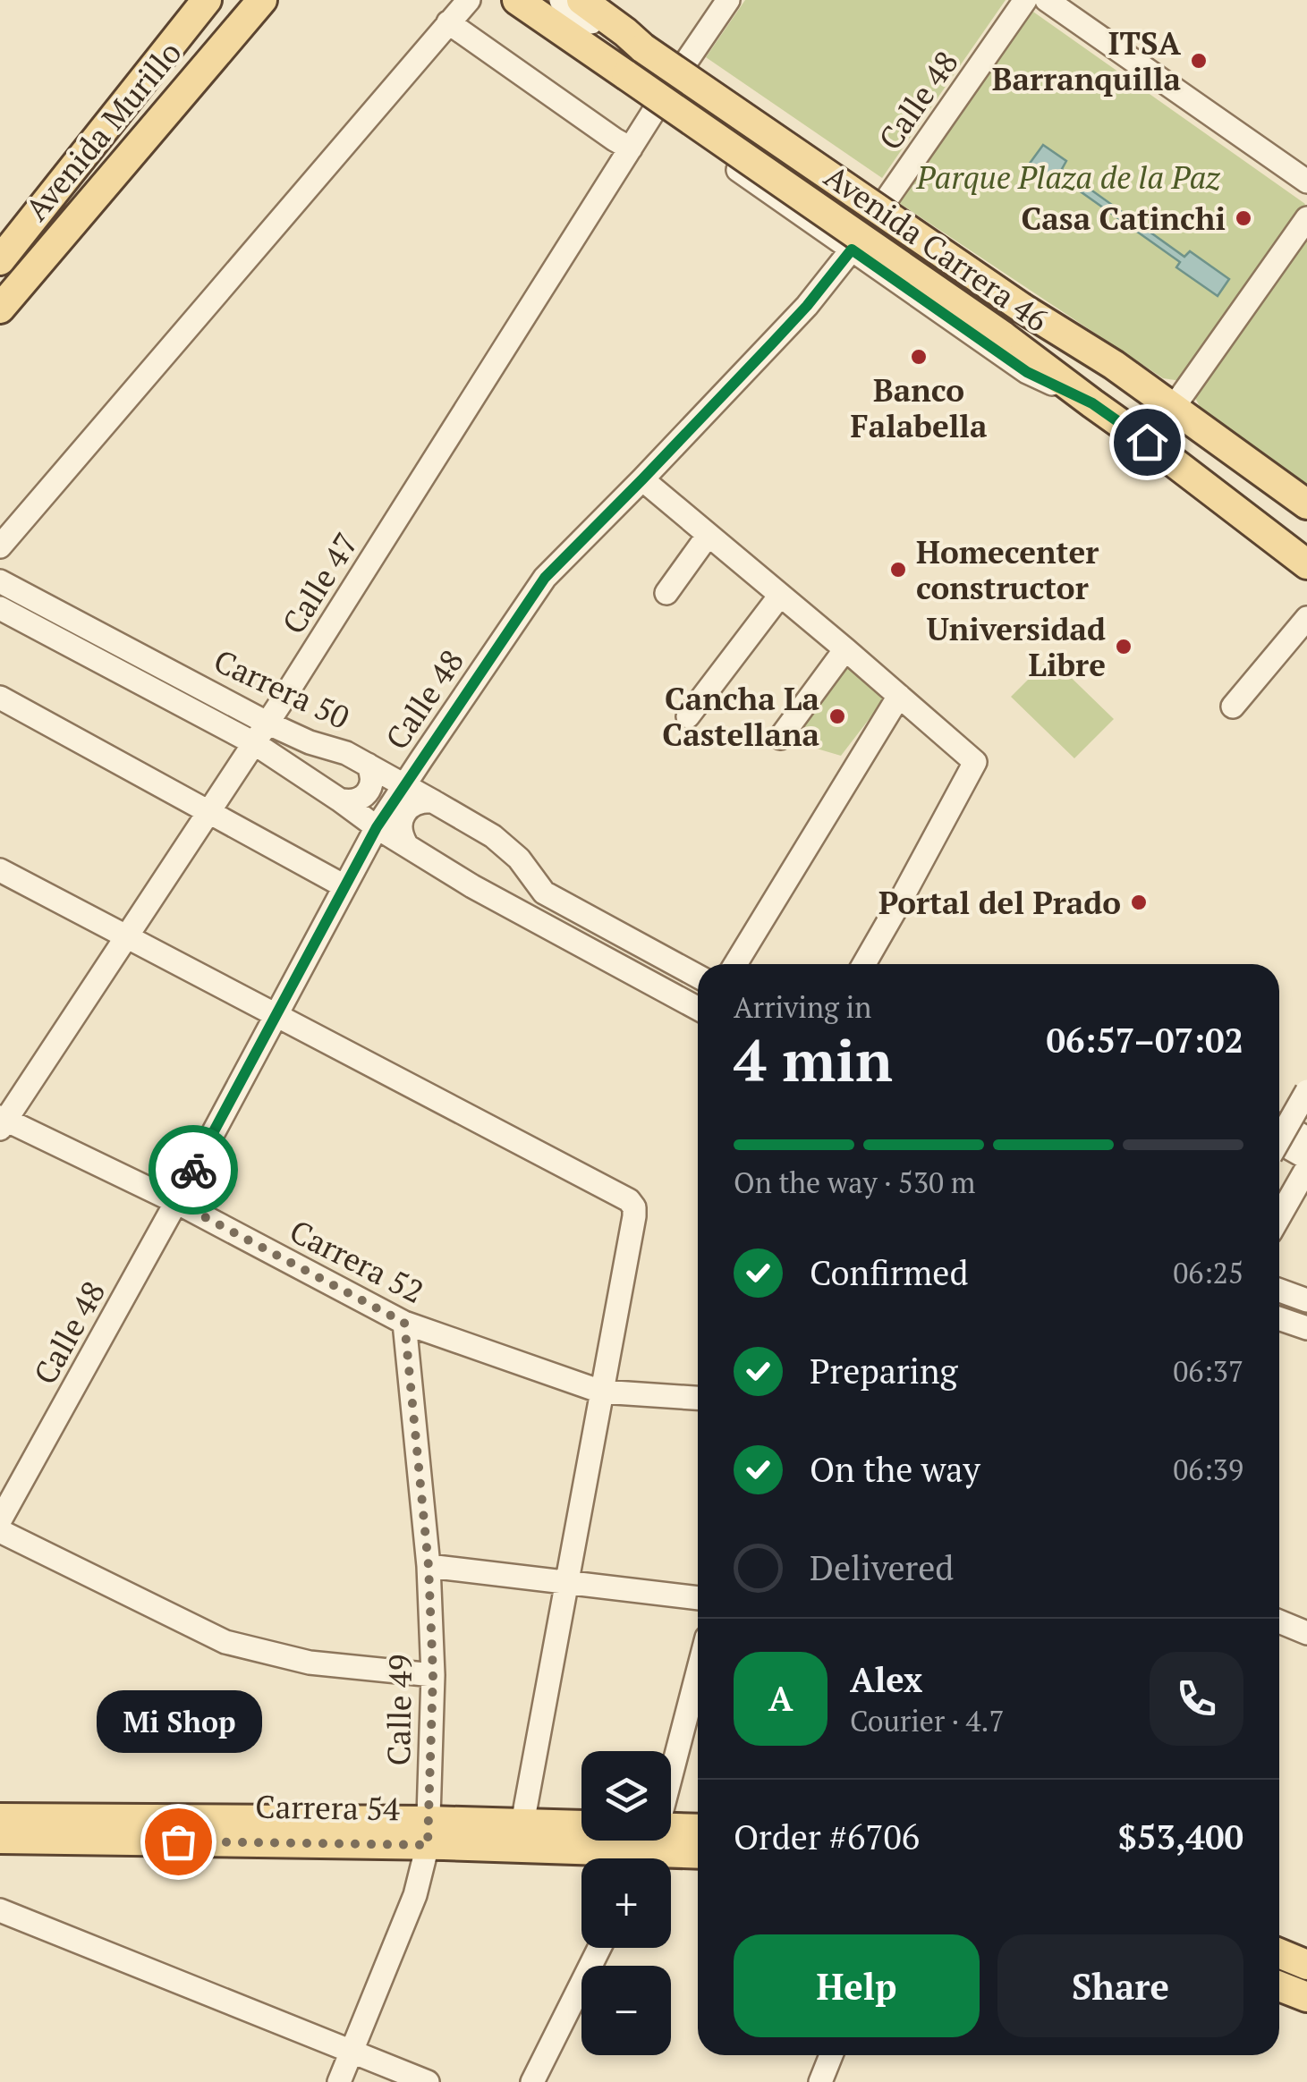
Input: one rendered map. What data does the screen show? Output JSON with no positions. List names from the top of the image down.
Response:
{
  "streets": {
    "main road": ["Avenida Murillo", "Avenida Carrera 46", "Carrera 54"],
    "street": [
      "Calle 48",
      "Calle 47",
      "Carrera 50",
      "Carrera 52",
      "Calle 49"
    ]
  },
  "crossings": [
    ["Calle 48", "Carrera 50"],
    ["Calle 48", "Carrera 52"],
    ["Calle 47", "Carrera 50"],
    ["Calle 47", "Carrera 52"],
    ["Carrera 52", "Calle 49"],
    ["Calle 49", "Carrera 54"]
  ],
  "parks": ["Parque Plaza de la Paz"],
  "places": [
    "ITSA Barranquilla",
    "Casa Catinchi",
    "Banco Falabella",
    "Homecenter constructor",
    "Universidad Libre",
    "Cancha La Castellana",
    "Portal del Prado",
    "Mi Shop"
  ],
  "page": {
    "heading": ["4 min", "Arriving in", "06:57–07:02"],
    "panel": [
      "Alex",
      "Courier · 4.7",
      "Order #6706",
      "$53,400"
    ],
    "bar": "On the way · 530 m",
    "list": [
      ["Confirmed", "06:25"],
      ["Preparing", "06:37"],
      ["On the way", "06:39"],
      "Delivered"
    ],
    "round": "A",
    "bubble": "Mi Shop",
    "map_buttons": ["+", "−"],
    "buttons": ["Help", "Share"]
  }
}
